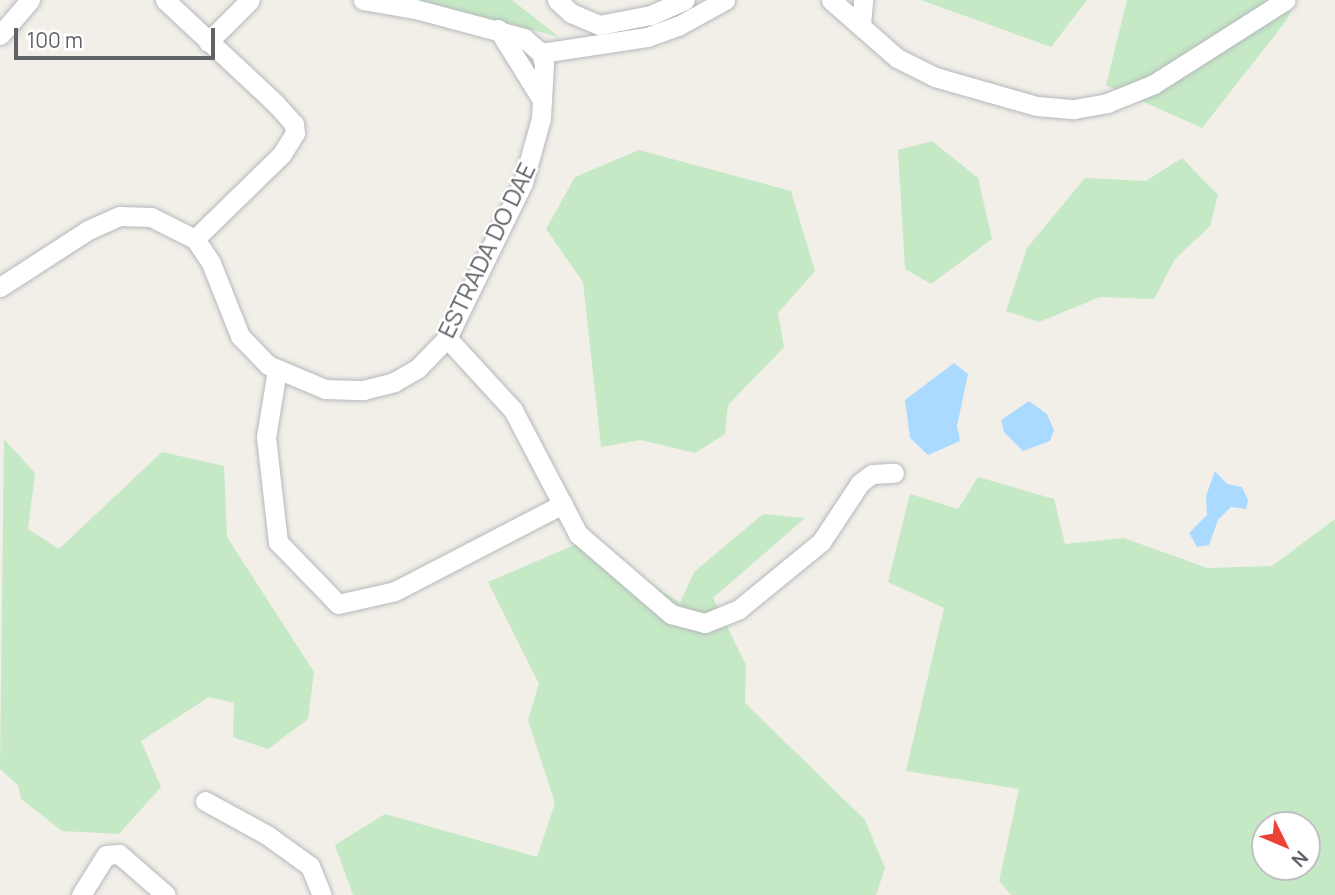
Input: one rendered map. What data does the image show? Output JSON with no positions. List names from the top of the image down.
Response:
{
  "streets": {
    "street": ["ESTRADA DO DAE"]
  },
  "scale_bar": "100 m",
  "north": "bottom right"
}
